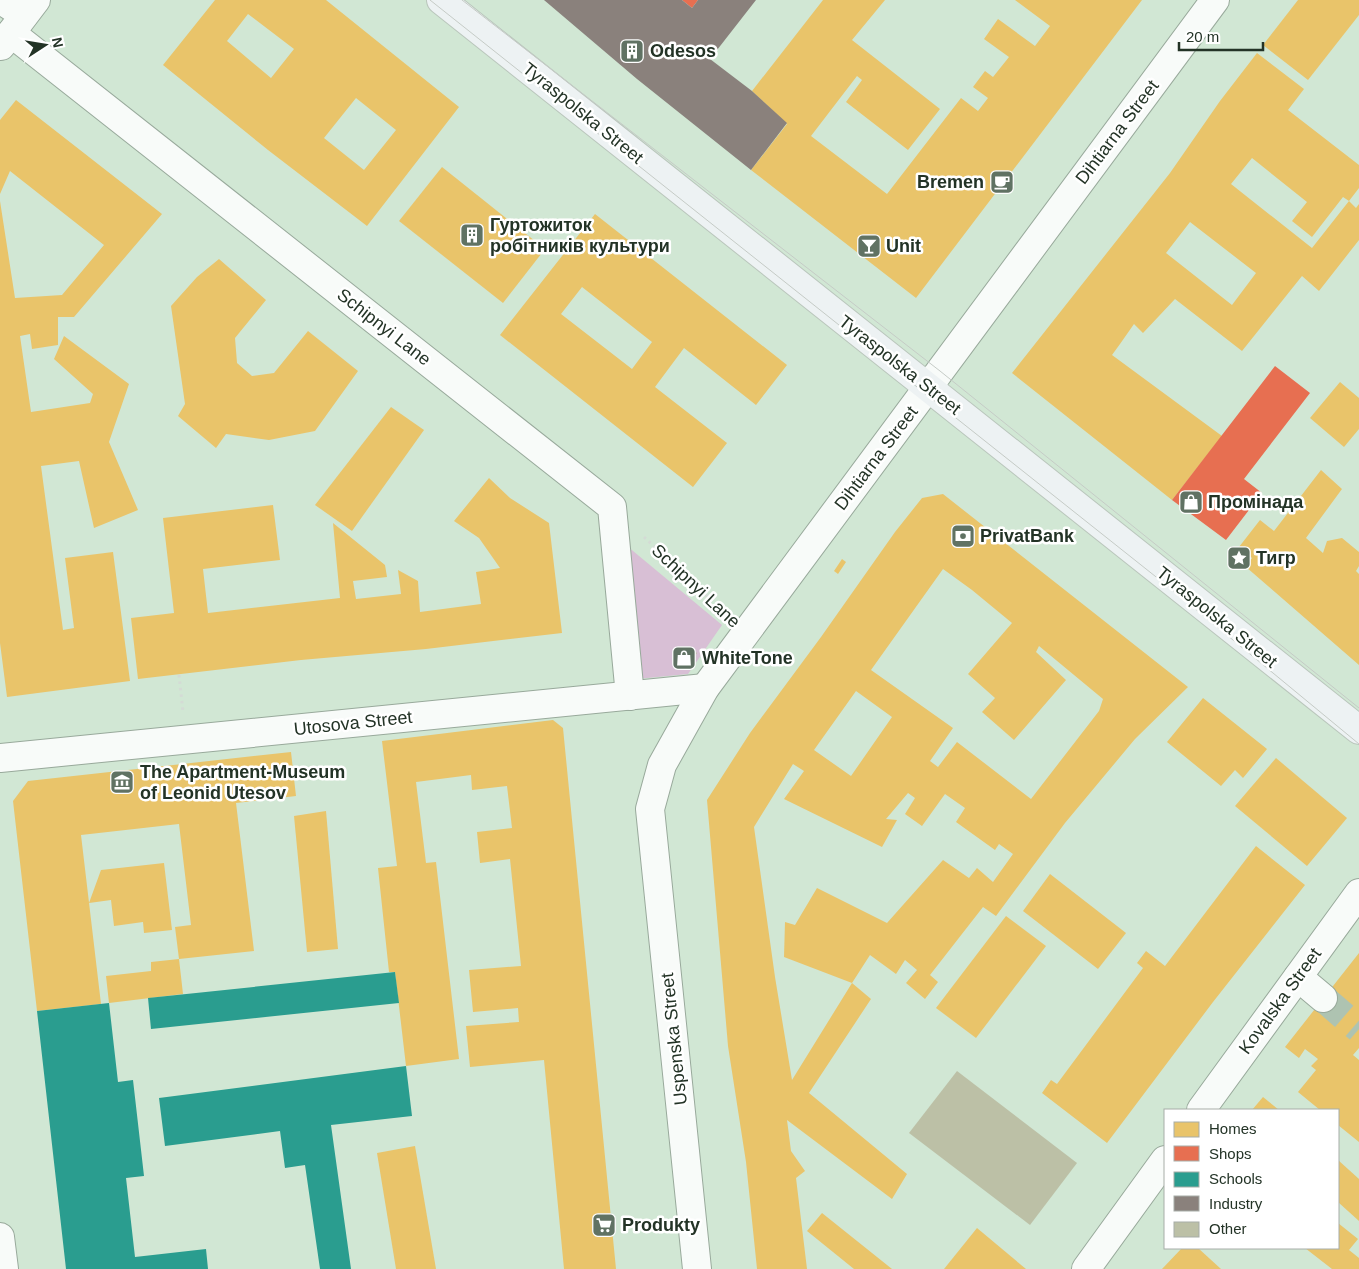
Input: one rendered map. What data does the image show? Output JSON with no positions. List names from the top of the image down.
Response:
{
  "streets": {
    "main road": ["Tyraspolska Street"],
    "street": [
      "Dihtiarna Street",
      "Schipnyi Lane",
      "Utosova Street",
      "Kovalska Street",
      "Uspenska Street"
    ]
  },
  "crossings": [
    ["Tyraspolska Street", "Dihtiarna Street"],
    ["Dihtiarna Street", "Schipnyi Lane"],
    ["Dihtiarna Street", "Utosova Street"],
    ["Dihtiarna Street", "Uspenska Street"]
  ],
  "places": {
    "building": ["Odesos", "Гуртожиток робітників культури"],
    "cafe": ["Bremen"],
    "bar": ["Unit"],
    "shop": ["Промінада", "WhiteTone"],
    "bank": ["PrivatBank"],
    "place": ["Тигр"],
    "museum": ["The Apartment-Museum of Leonid Utesov"],
    "supermarket": ["Produkty"]
  },
  "legend": [
    "Homes",
    "Shops",
    "Schools",
    "Industry",
    "Other"
  ],
  "scale_bar": "20 m",
  "north": "right"
}
